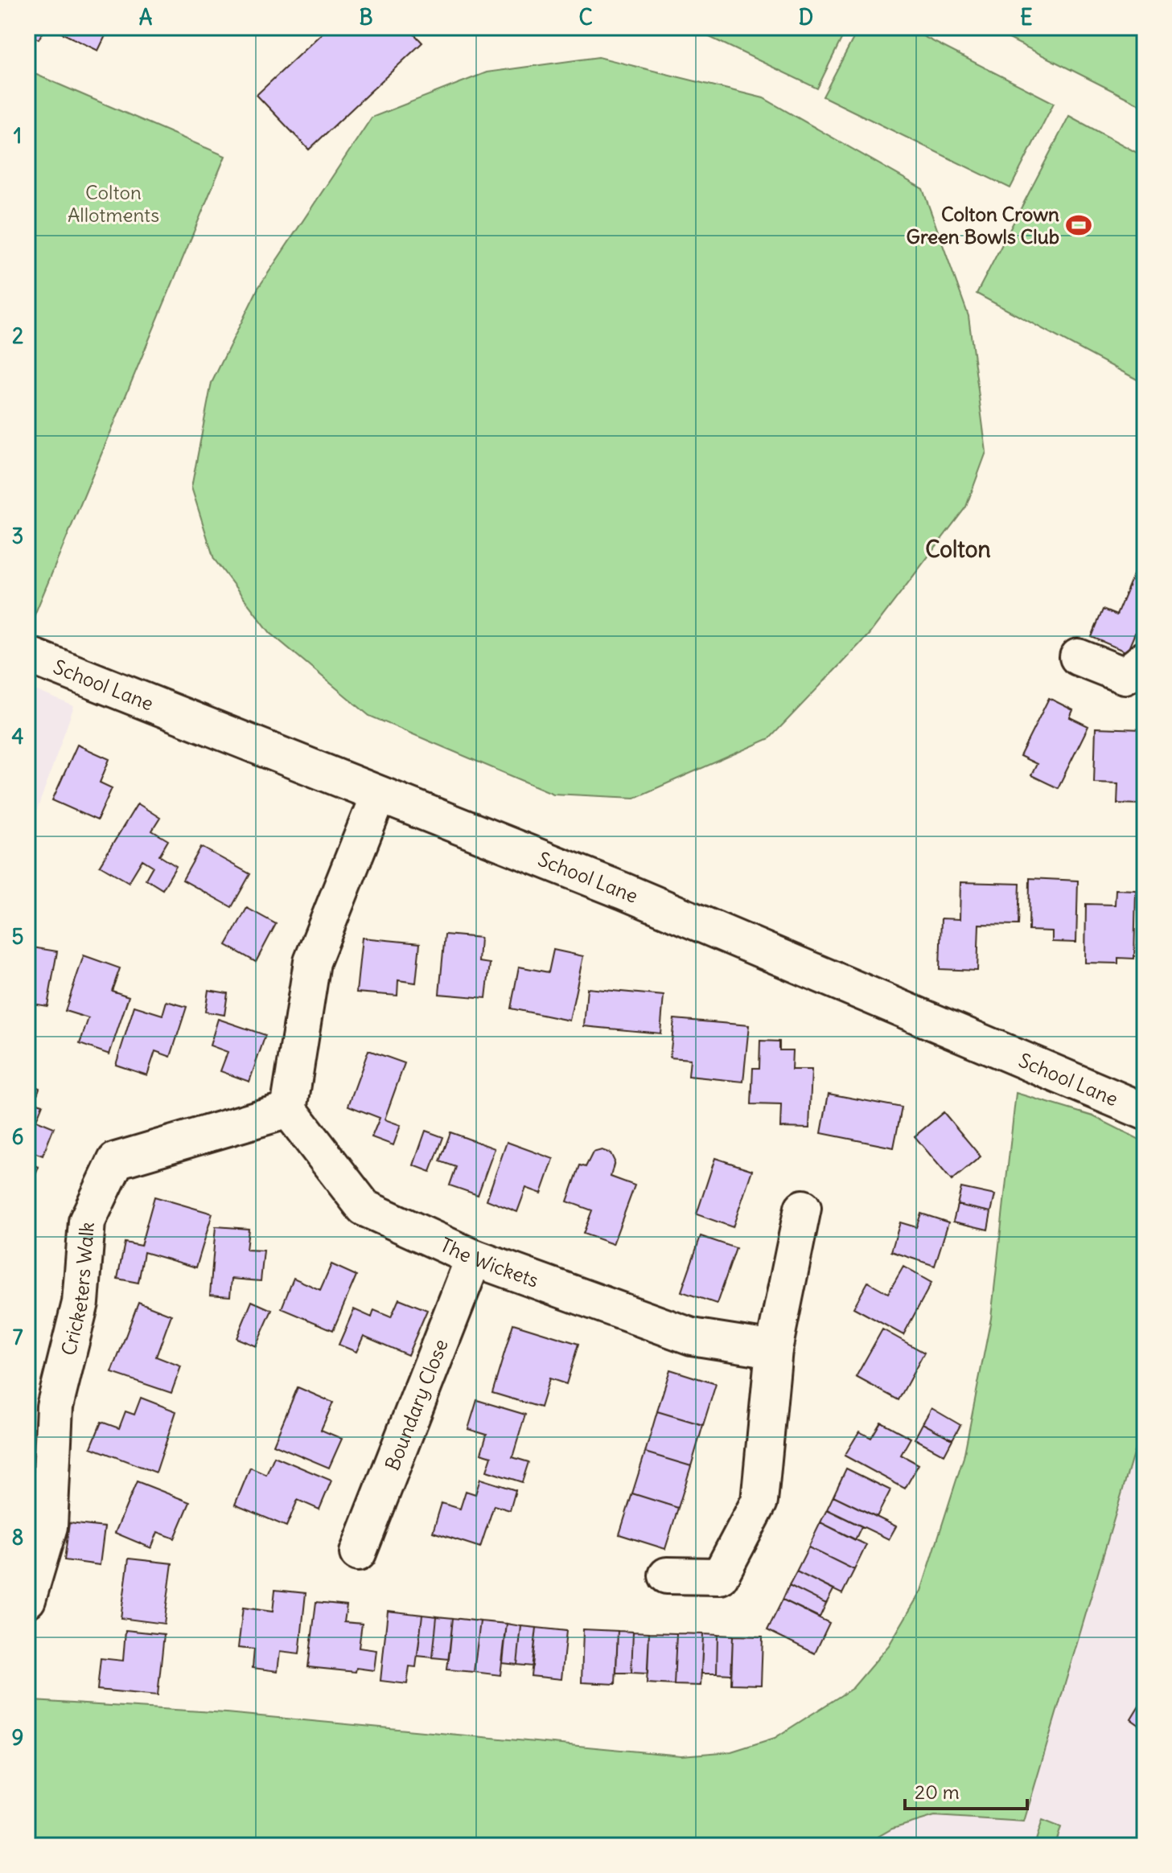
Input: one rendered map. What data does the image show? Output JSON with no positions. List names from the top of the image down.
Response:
{
  "streets": {
    "street": [
      "School Lane",
      "The Wickets",
      "Cricketers Walk",
      "Boundary Close"
    ]
  },
  "crossings": [
    ["The Wickets", "Cricketers Walk"],
    ["The Wickets", "Boundary Close"]
  ],
  "districts": ["Colton"],
  "parks": ["Colton Allotments"],
  "places": {
    "sports": ["Colton Crown Green Bowls Club"]
  },
  "scale_bar": "20 m",
  "grid": {
    "columns": [
      "A",
      "B",
      "C",
      "D",
      "E"
    ],
    "rows": [
      "1",
      "2",
      "3",
      "4",
      "5",
      "6",
      "7",
      "8",
      "9"
    ]
  }
}
